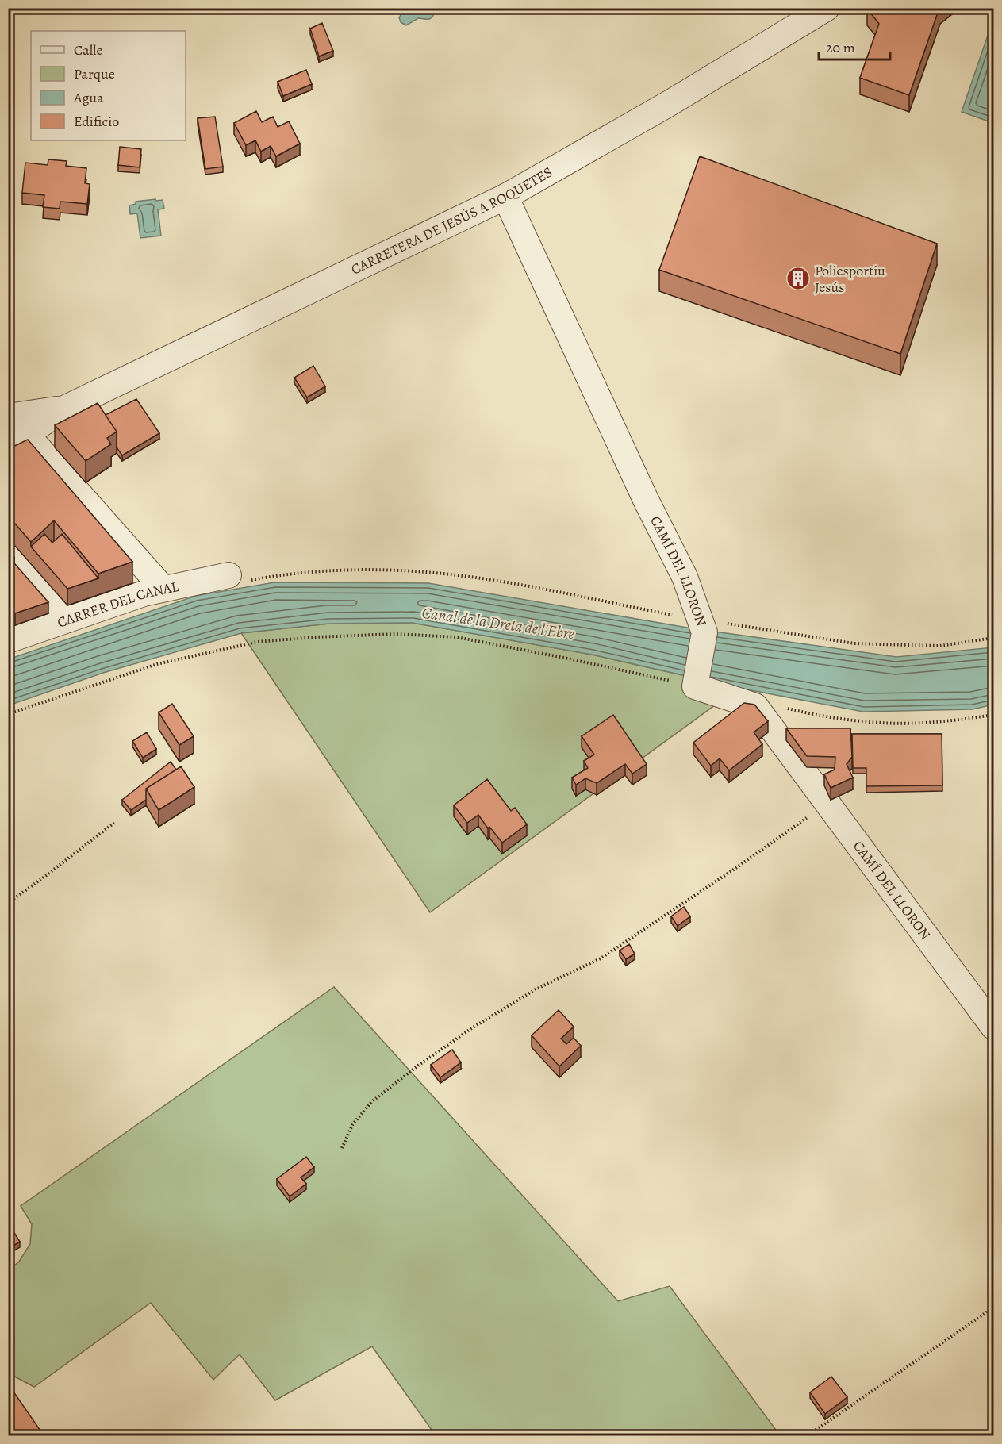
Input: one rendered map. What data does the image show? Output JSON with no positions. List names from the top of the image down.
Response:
{
  "streets": {
    "street": ["CARRETERA DE JESÚS A ROQUETES", "CAMÍ DEL LLORON", "CARRER DEL CANAL"]
  },
  "crossings": [
    ["CARRETERA DE JESÚS A ROQUETES", "CAMÍ DEL LLORON"]
  ],
  "water": ["Canal de la Dreta de l'Ebre"],
  "places": {
    "building": ["Poliesportiu Jesús"]
  },
  "legend": [
    "Calle",
    "Parque",
    "Agua",
    "Edificio"
  ],
  "scale_bar": "20 m"
}
